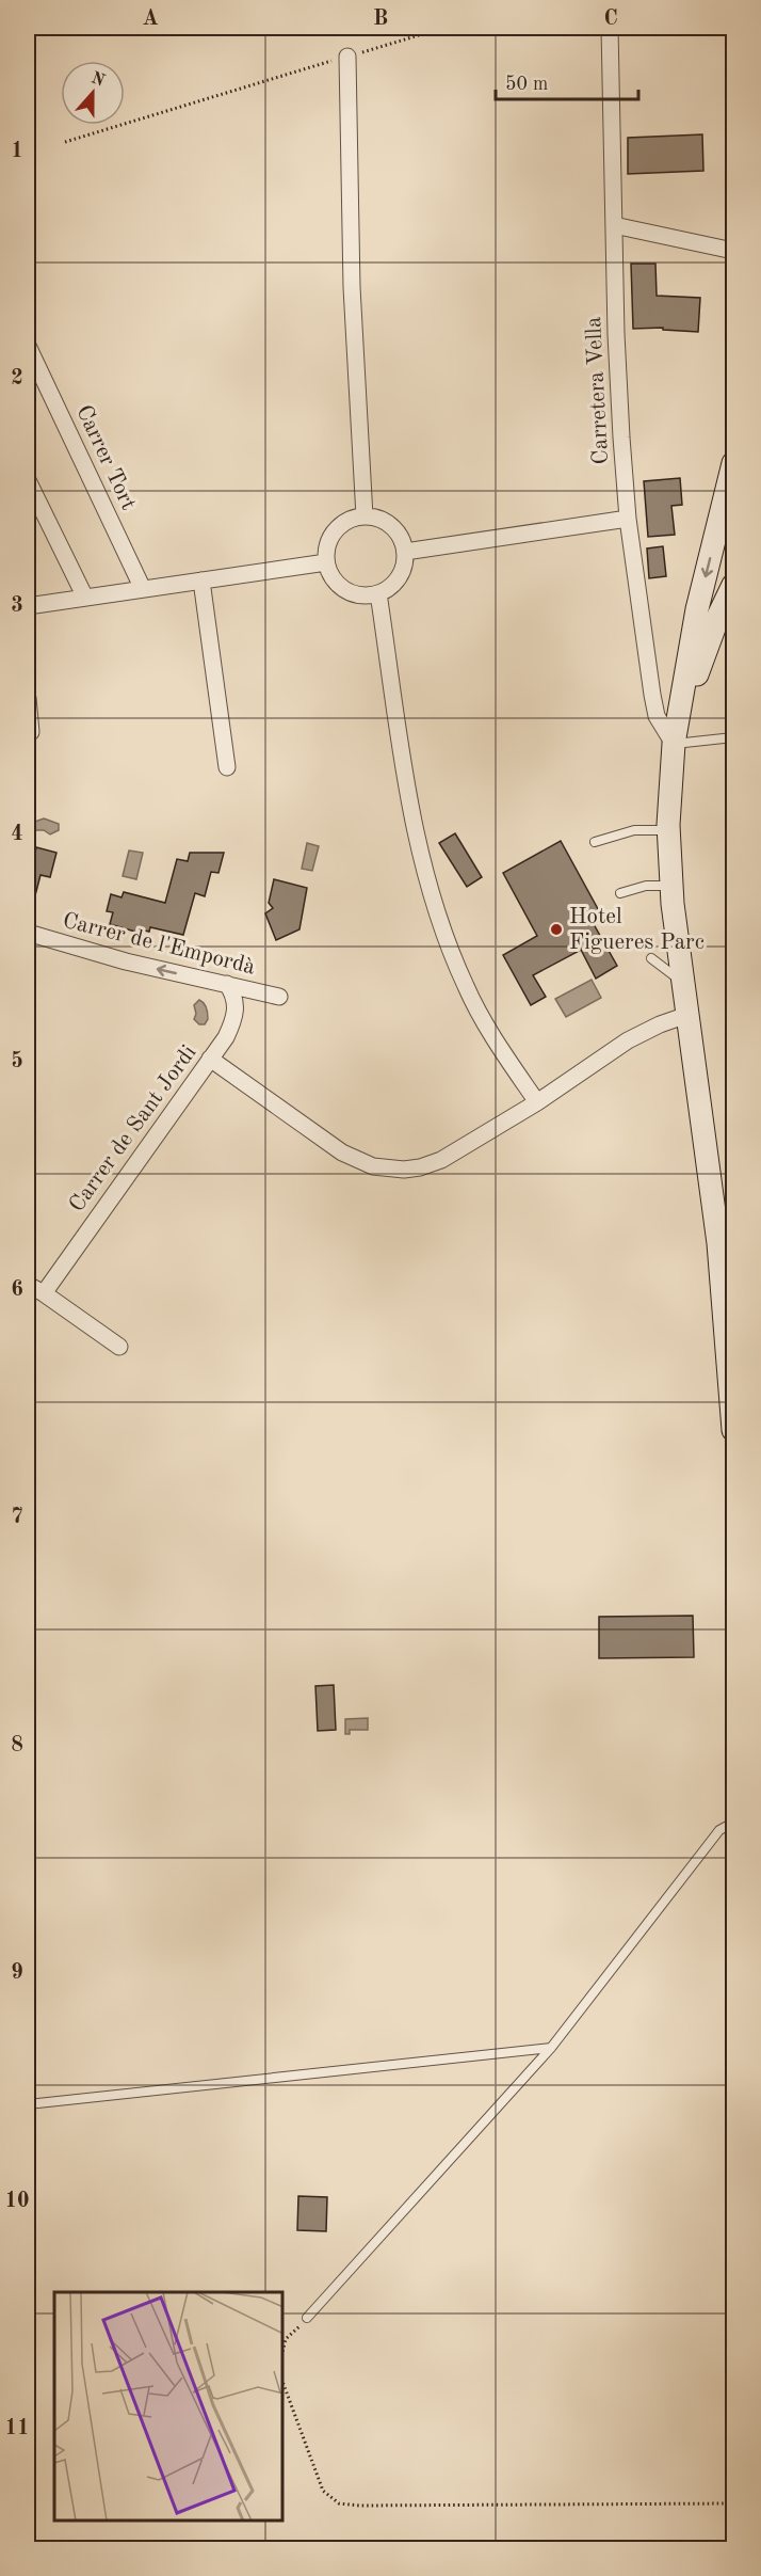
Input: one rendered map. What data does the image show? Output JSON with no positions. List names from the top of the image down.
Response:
{
  "streets": {
    "street": [
      "Carretera Vella",
      "Carrer Tort",
      "Carrer de l'Empordà",
      "Carrer de Sant Jordi"
    ]
  },
  "crossings": [
    ["Carrer de l'Empordà", "Carrer de Sant Jordi"]
  ],
  "one_way": ["Carrer de l'Empordà"],
  "places": ["Hotel Figueres Parc"],
  "scale_bar": "50 m",
  "north": "top",
  "grid": {
    "columns": ["A", "B", "C"],
    "rows": [
      "1",
      "2",
      "3",
      "4",
      "5",
      "6",
      "7",
      "8",
      "9",
      "10",
      "11"
    ]
  }
}
